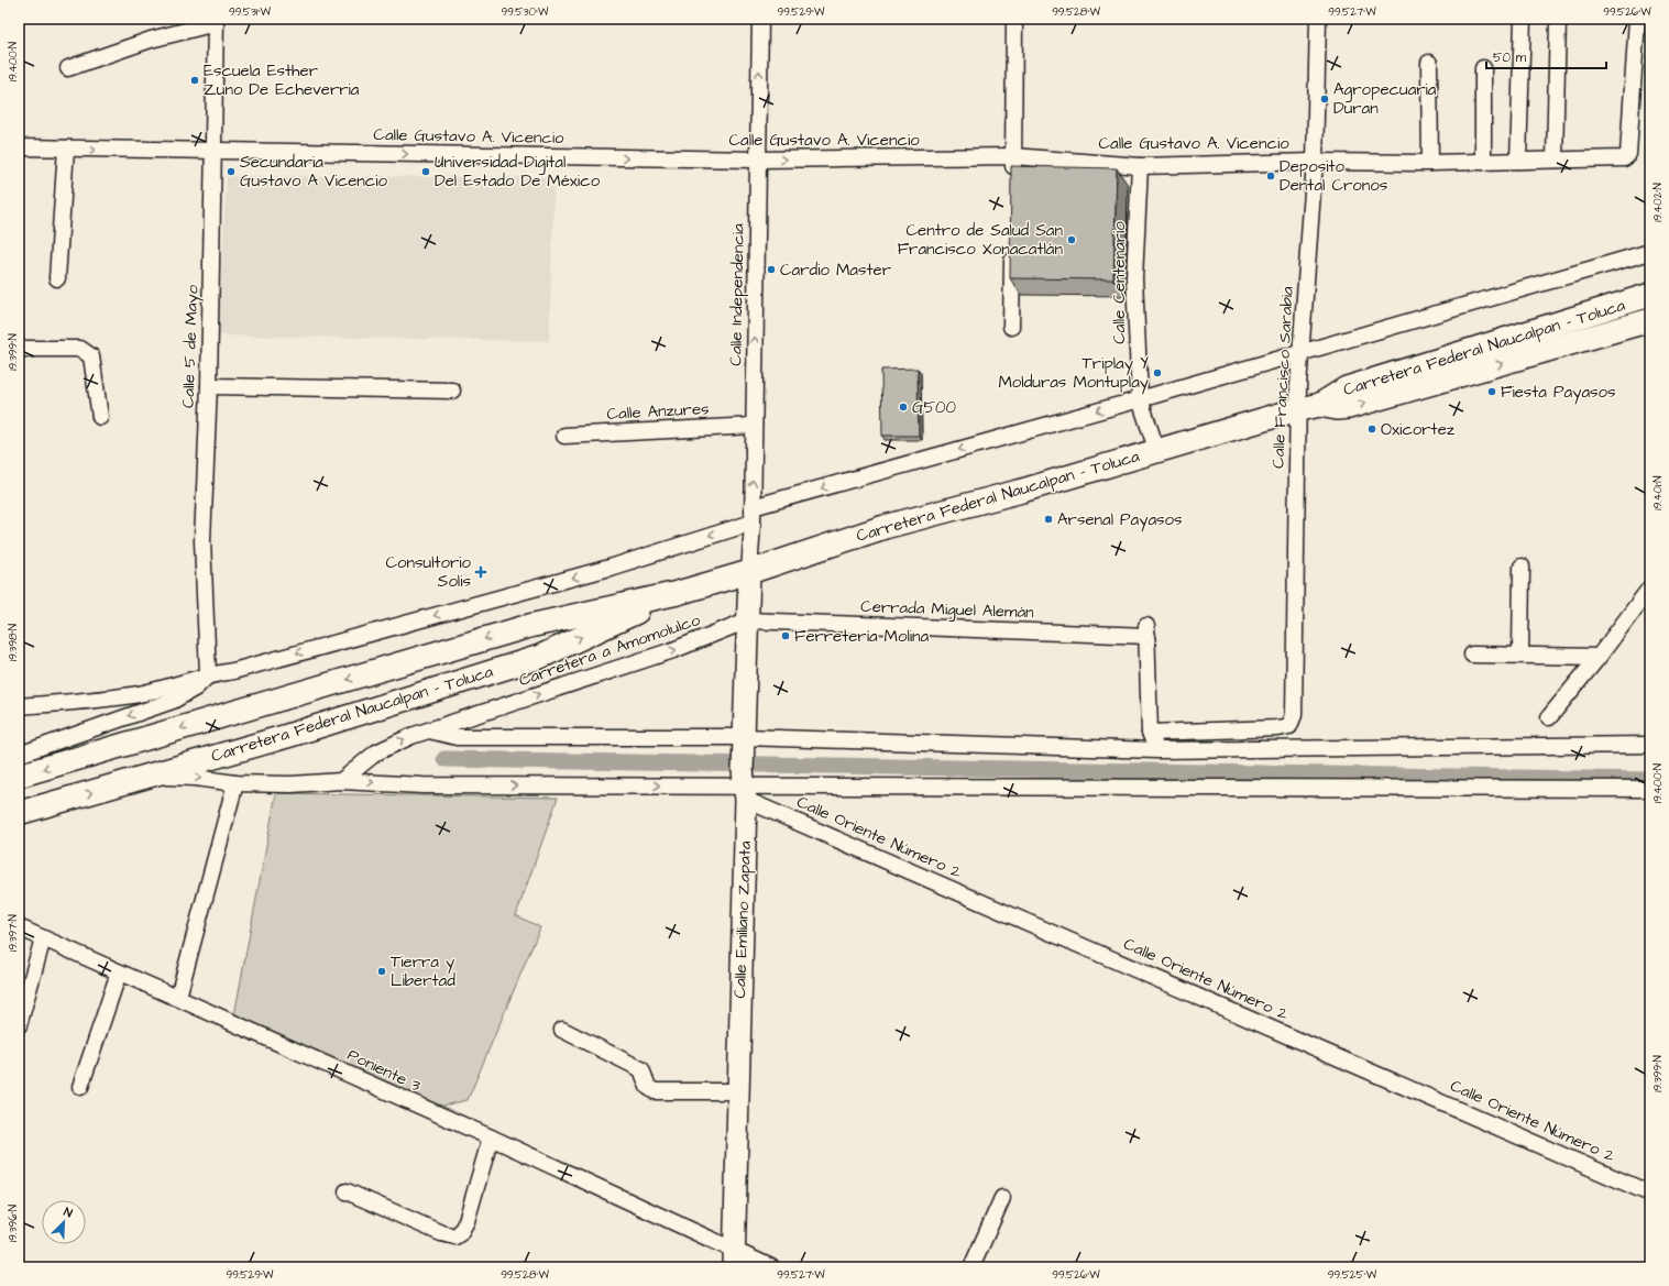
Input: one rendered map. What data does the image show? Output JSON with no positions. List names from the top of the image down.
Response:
{
  "streets": {
    "main road": ["Carretera Federal Naucalpan - Toluca"],
    "street": [
      "Calle Gustavo A. Vicencio",
      "Calle Centenario",
      "Calle Independencia",
      "Calle 5 de Mayo",
      "Calle Francisco Sarabia",
      "Calle Anzures",
      "Cerrada Miguel Alemán",
      "Carretera a Amomolulco",
      "Calle Oriente Número 2",
      "Calle Emiliano Zapata",
      "Poniente 3"
    ]
  },
  "crossings": [
    ["Calle Gustavo A. Vicencio", "Calle Centenario"],
    ["Calle Gustavo A. Vicencio", "Calle Independencia"],
    ["Calle Gustavo A. Vicencio", "Calle 5 de Mayo"],
    ["Calle Gustavo A. Vicencio", "Calle Francisco Sarabia"],
    ["Calle Centenario", "Carretera Federal Naucalpan - Toluca"],
    ["Calle Independencia", "Carretera Federal Naucalpan - Toluca"],
    ["Calle Independencia", "Calle Anzures"],
    ["Calle Independencia", "Calle Emiliano Zapata"],
    ["Carretera Federal Naucalpan - Toluca", "Calle Francisco Sarabia"],
    ["Carretera Federal Naucalpan - Toluca", "Calle Emiliano Zapata"],
    ["Calle Francisco Sarabia", "Cerrada Miguel Alemán"],
    ["Cerrada Miguel Alemán", "Carretera a Amomolulco"],
    ["Cerrada Miguel Alemán", "Calle Emiliano Zapata"],
    ["Carretera a Amomolulco", "Calle Emiliano Zapata"],
    ["Calle Oriente Número 2", "Calle Emiliano Zapata"],
    ["Calle Emiliano Zapata", "Poniente 3"]
  ],
  "one_way": ["Calle Gustavo A. Vicencio", "Calle Independencia"],
  "places": {
    "other": [
      "Escuela Esther Zuno De Echeverria",
      "Agropecuaria Duran",
      "Secundaria Gustavo A Vicencio",
      "Universidad Digital Del Estado De México",
      "Deposito Dental Cronos",
      "Centro de Salud San Francisco Xonacatlán",
      "Cardio Master",
      "Triplay Y Molduras Montuplay",
      "Fiesta Payasos",
      "G500",
      "Oxicortez",
      "Arsenal Payasos",
      "Ferretería Molina",
      "Tierra y Libertad"
    ],
    "health": ["Consultorio Solis"]
  },
  "scale_bar": "50 m",
  "north": "top right",
  "coordinates": [
    "99.531°W",
    "99.530°W",
    "99.529°W",
    "99.528°W",
    "99.527°W",
    "99.526°W",
    "19.400°N",
    "19.402°N",
    "19.399°N",
    "19.401°N",
    "19.398°N",
    "19.397°N",
    "19.396°N",
    "99.525°W"
  ]
}
